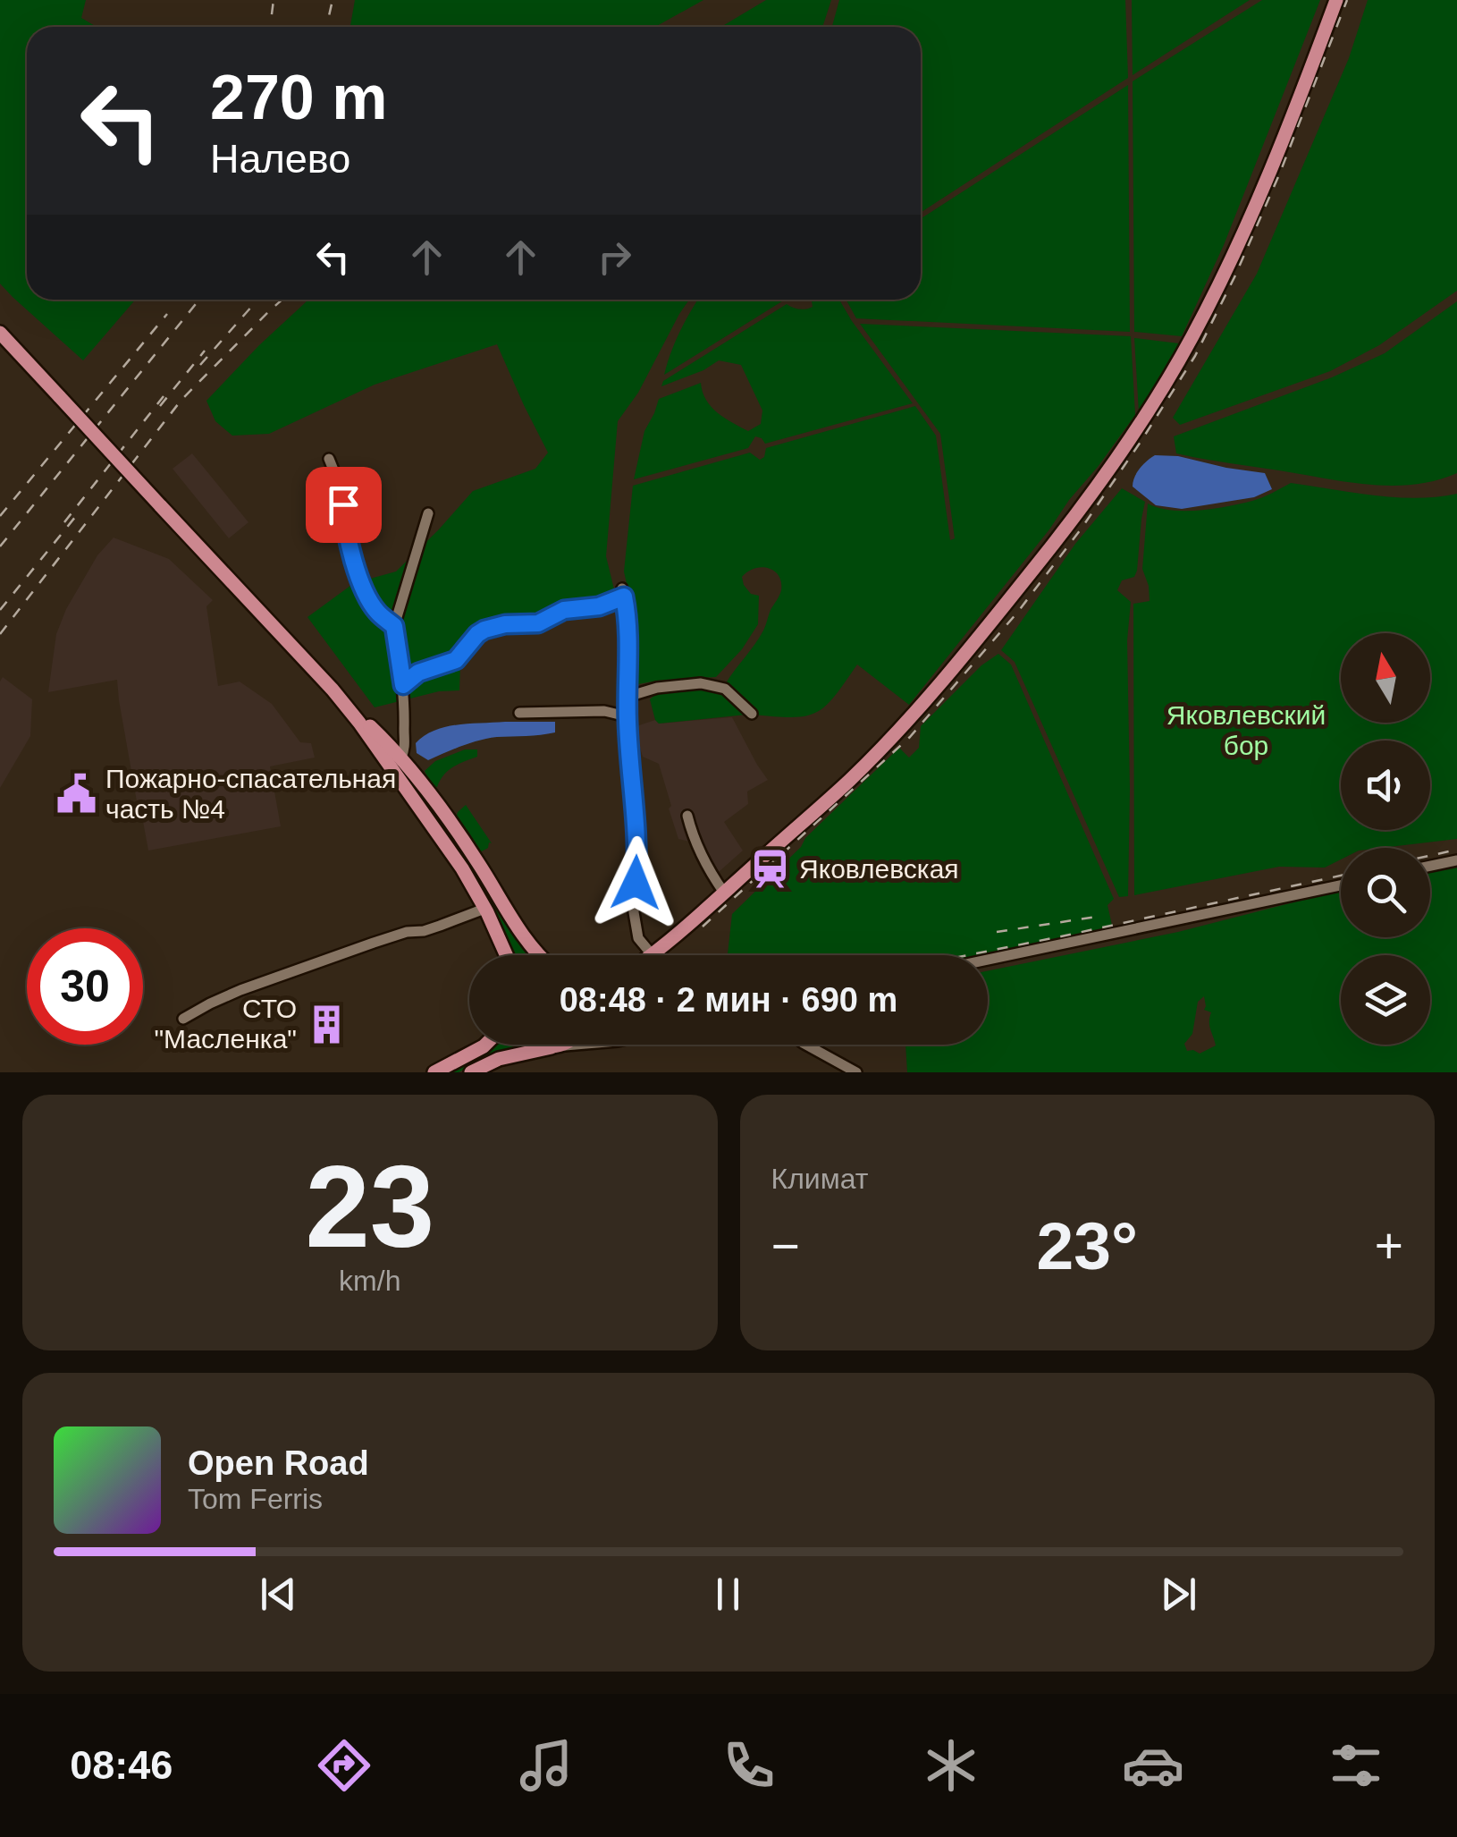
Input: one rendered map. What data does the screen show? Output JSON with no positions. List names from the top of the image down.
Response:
{
  "parks": ["Яковлевский бор"],
  "places": {
    "public building": ["Пожарно-спасательная часть №4"],
    "station": ["Яковлевская"],
    "building": ["СТО \"Масленка\""]
  },
  "north": "top",
  "page": {
    "turn": ["270 m", "Налево"],
    "limit": "30",
    "trip": "08:48 · 2 мин · 690 m",
    "tile": [
      ["23", "km/h"],
      "Климат"
    ],
    "heat": ["−", "23°", "+"],
    "song": ["Open Road", "Tom Ferris"],
    "tabs": "08:46"
  }
}
